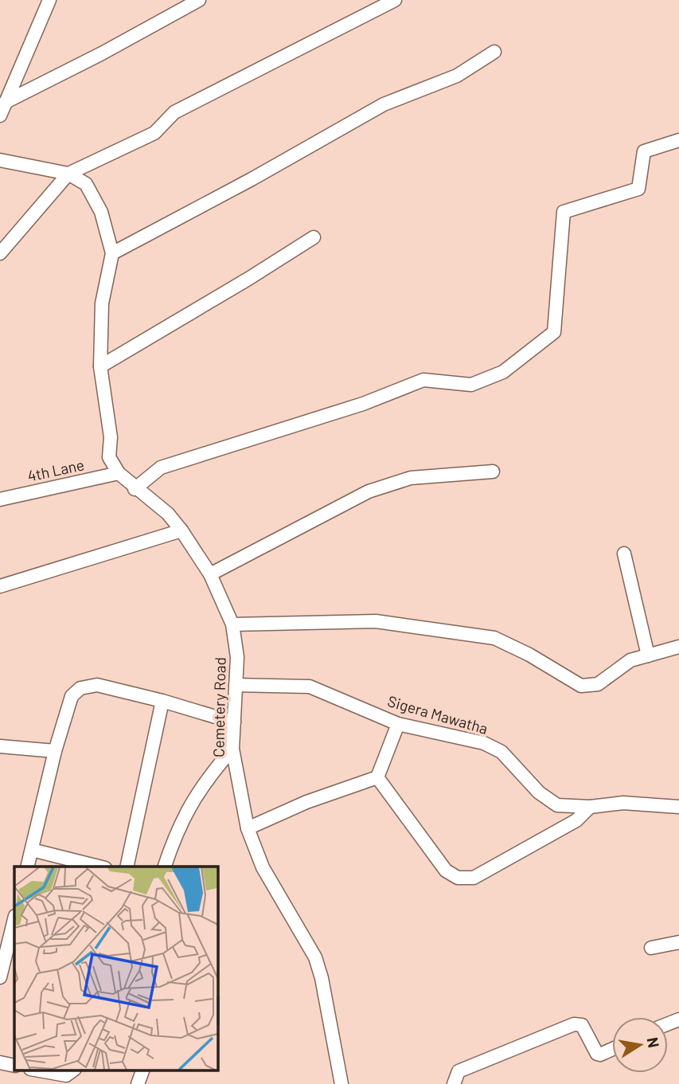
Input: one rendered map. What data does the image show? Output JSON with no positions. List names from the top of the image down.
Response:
{
  "streets": {
    "street": ["4th Lane", "Cemetery Road", "Sigera Mawatha"]
  },
  "crossings": [
    ["4th Lane", "Cemetery Road"],
    ["Cemetery Road", "Sigera Mawatha"]
  ],
  "north": "right"
}
